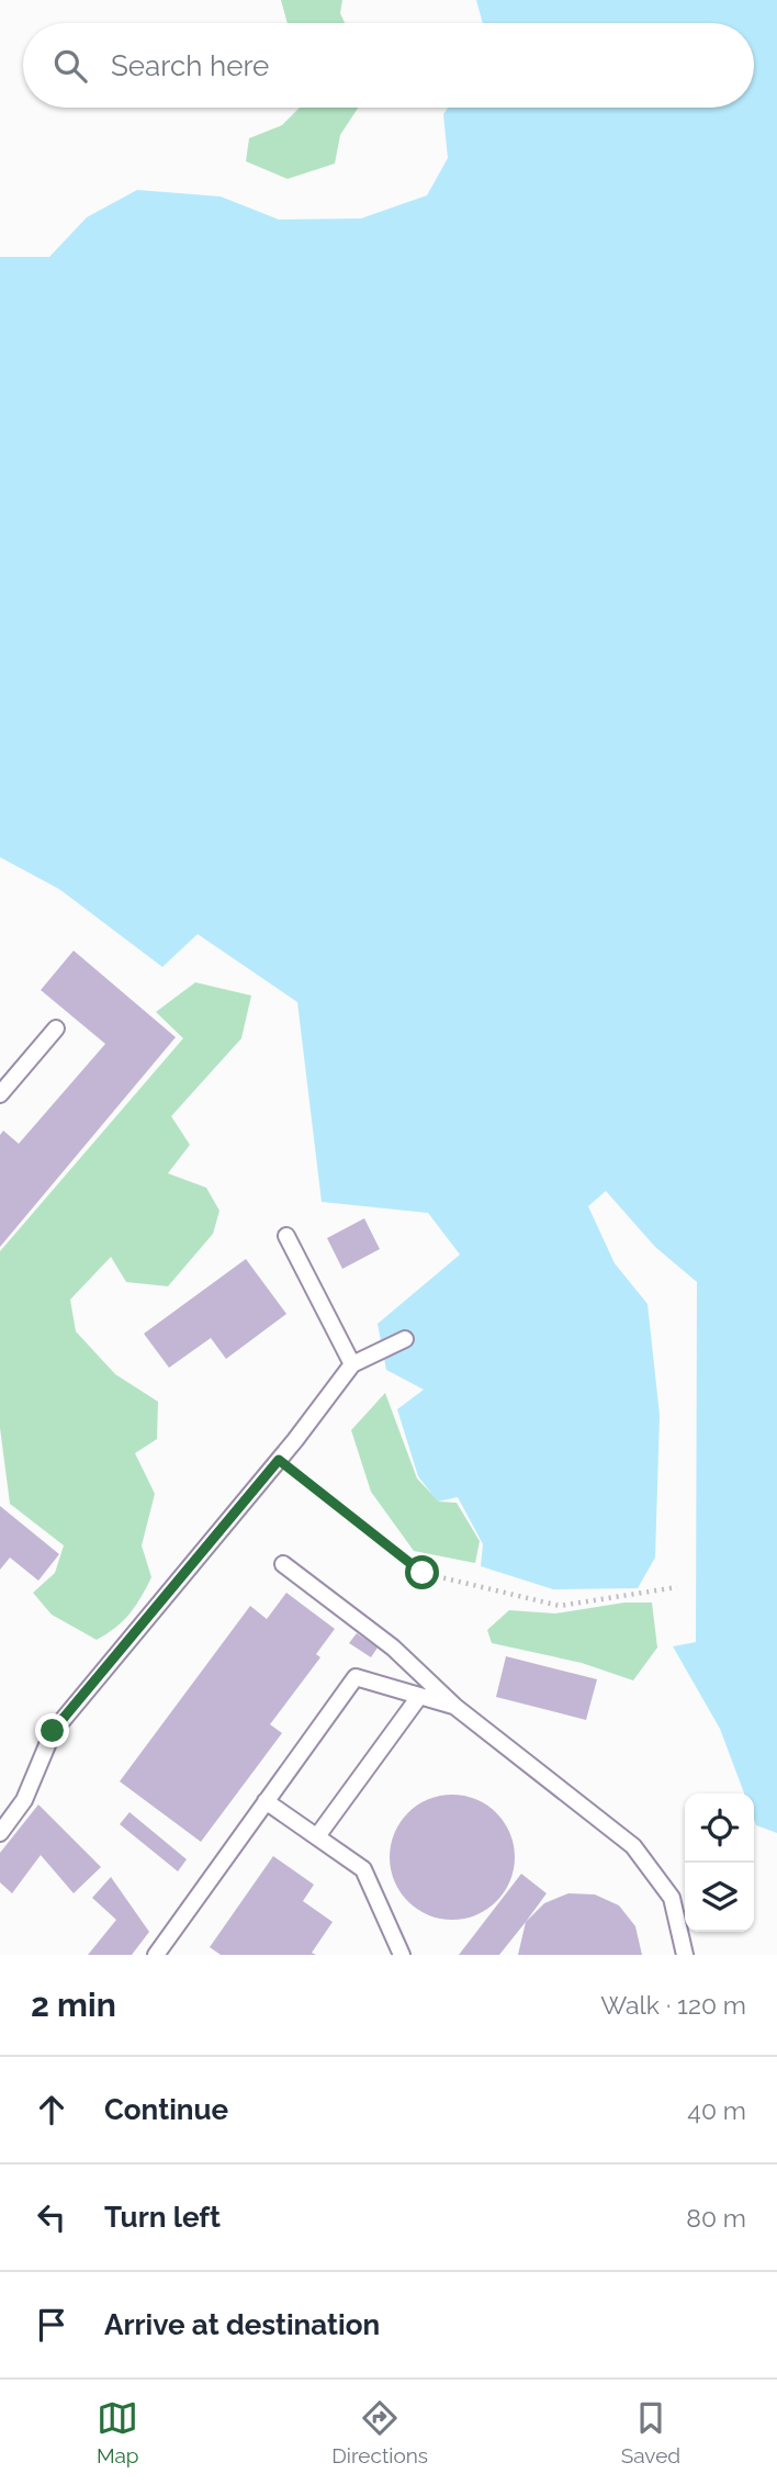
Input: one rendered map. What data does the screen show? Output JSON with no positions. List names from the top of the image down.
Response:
{
  "page": {
    "search": "Search here",
    "heading": ["2 min", "Walk · 120 m"],
    "list": [
      ["Continue", "40 m"],
      ["Turn left", "80 m"],
      "Arrive at destination"
    ],
    "nav": ["Map", "Directions", "Saved"]
  }
}
